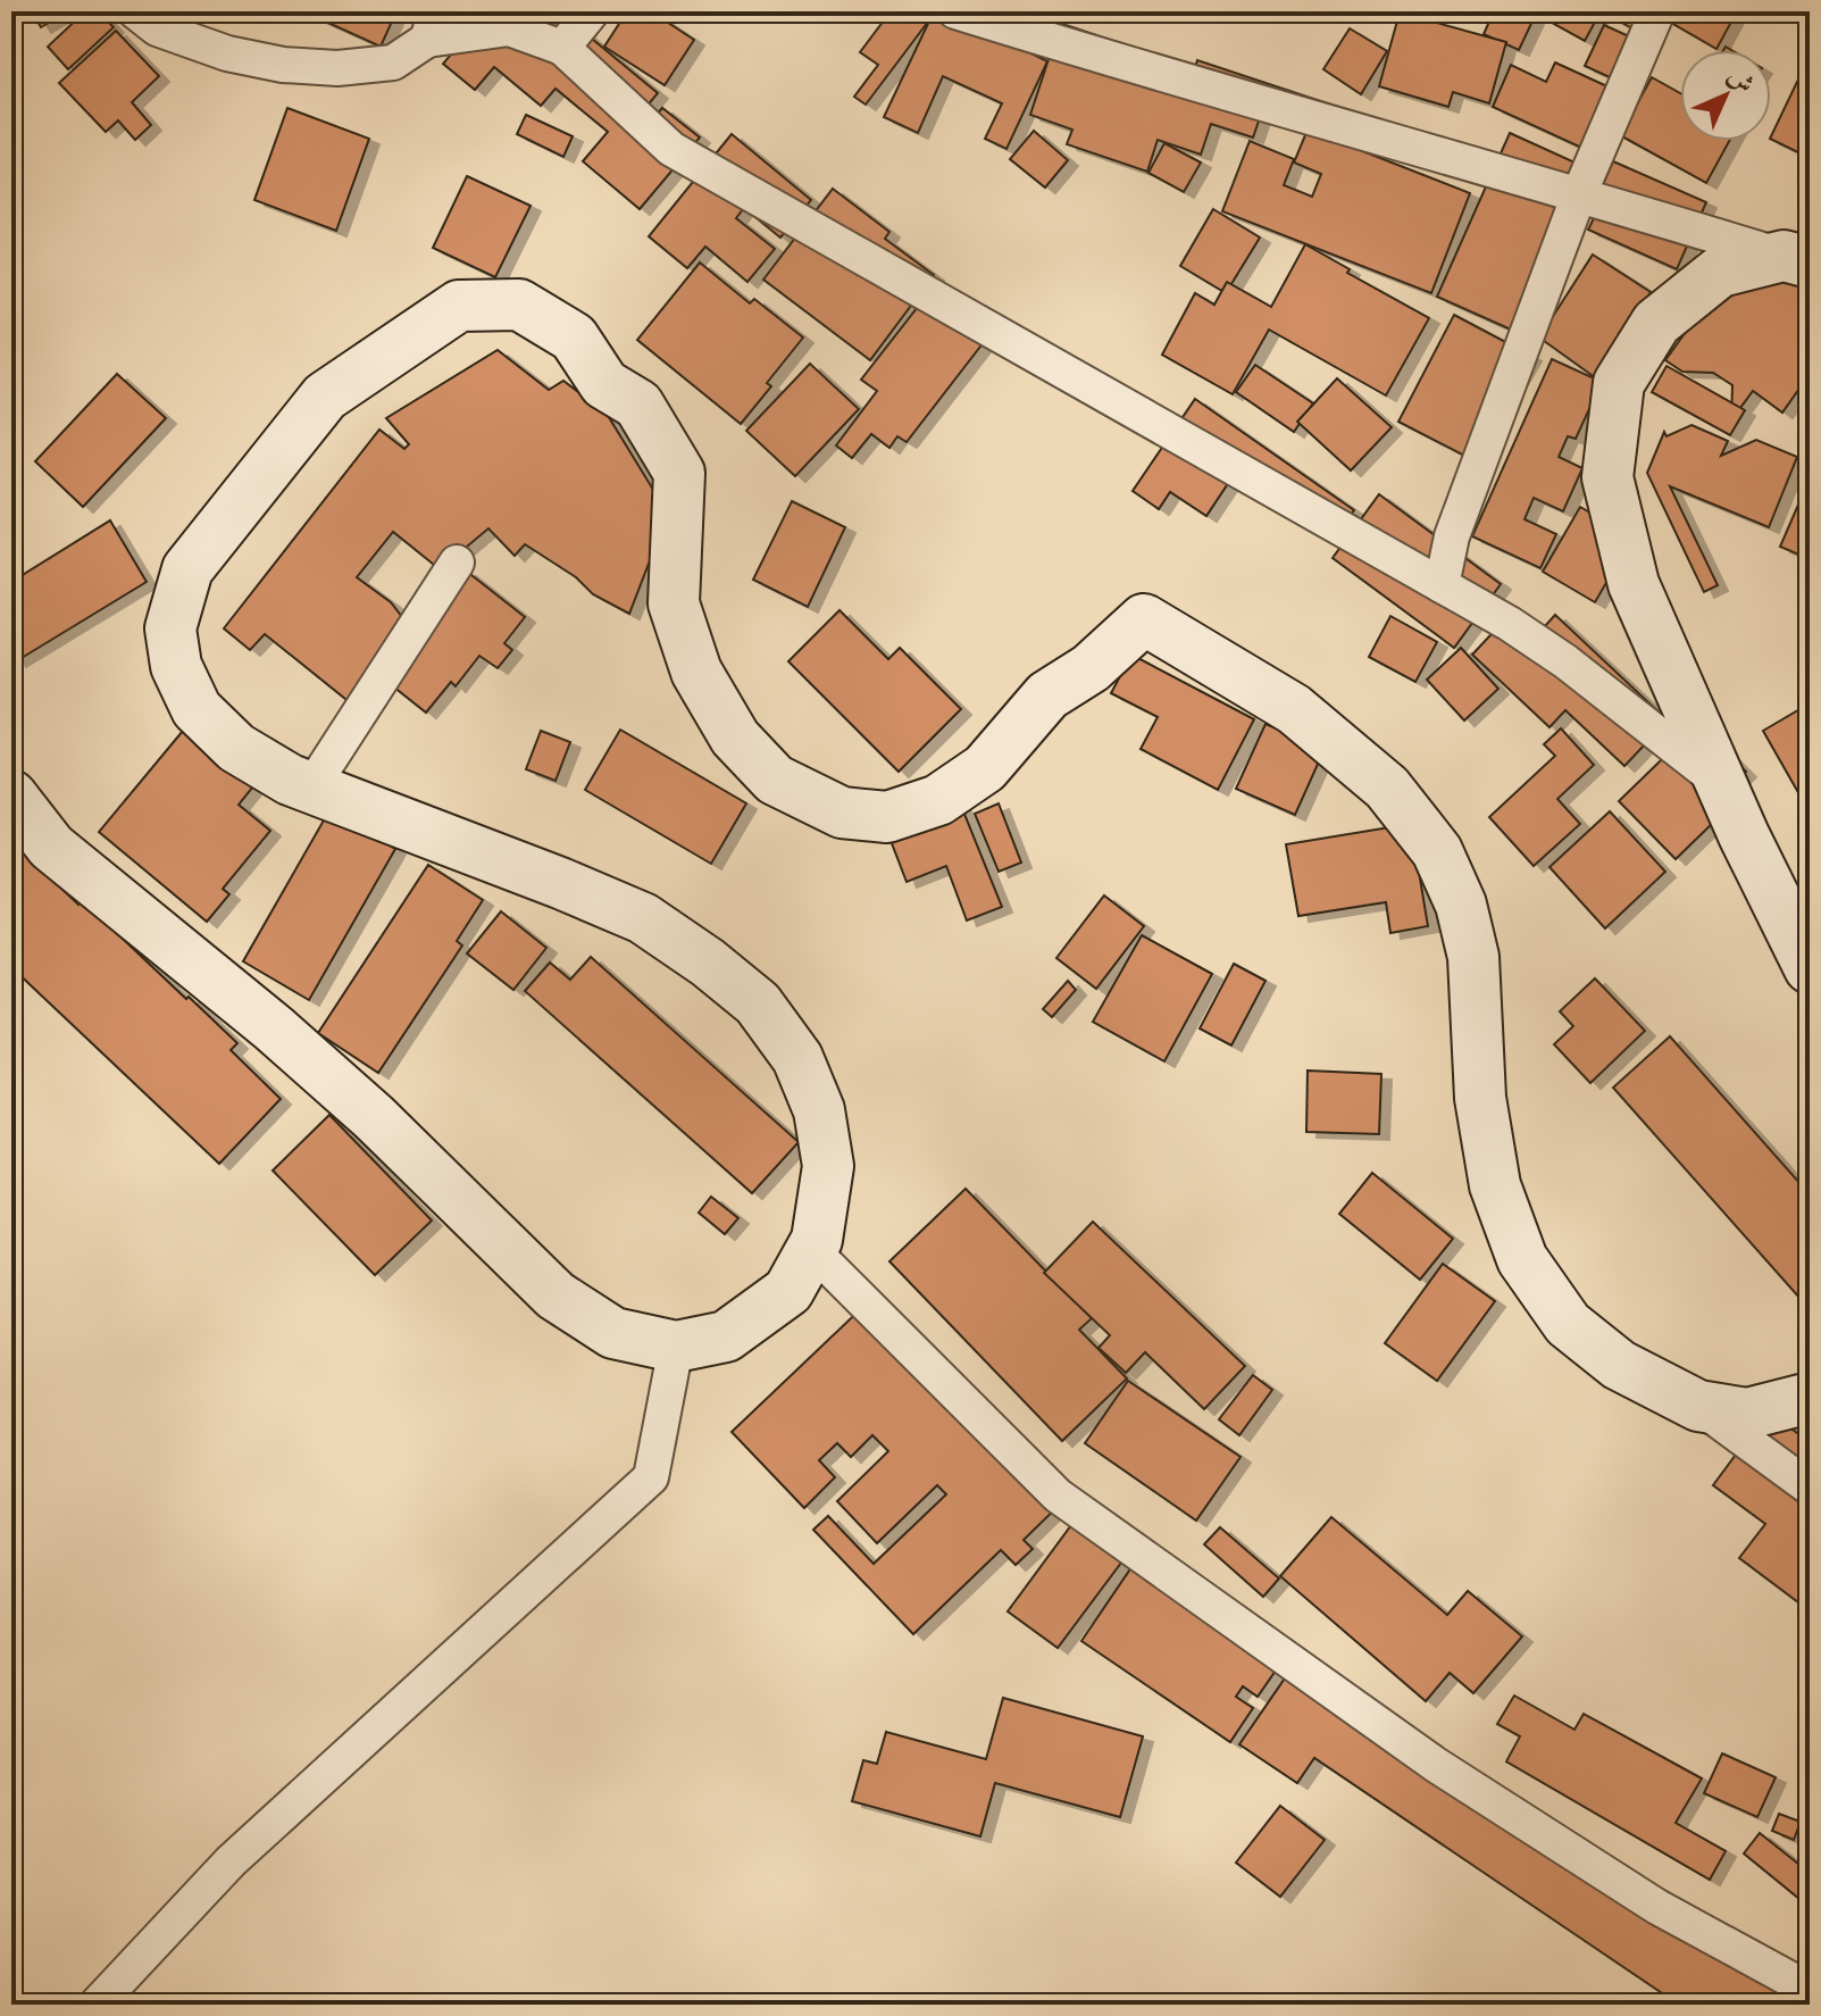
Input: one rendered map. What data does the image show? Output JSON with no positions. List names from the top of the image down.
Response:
{
  "north": "top right"
}
